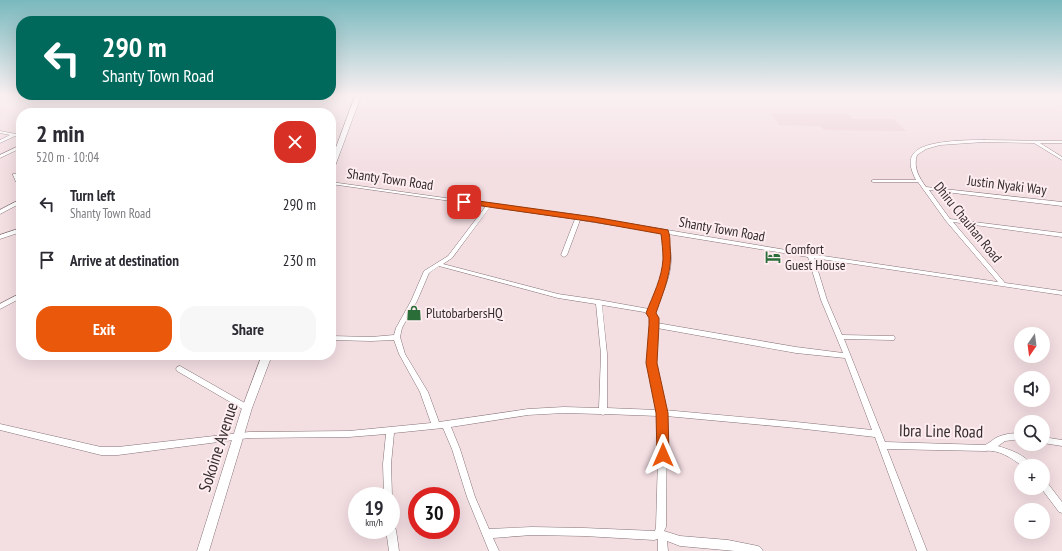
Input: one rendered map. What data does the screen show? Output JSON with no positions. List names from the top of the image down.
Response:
{
  "streets": {
    "street": [
      "Shanty Town Road",
      "Justin Nyaki Way",
      "Dhiru Chauhan Road",
      "Ibra Line Road",
      "Sokoine Avenue"
    ]
  },
  "crossings": [
    ["Shanty Town Road", "Dhiru Chauhan Road"],
    ["Justin Nyaki Way", "Dhiru Chauhan Road"]
  ],
  "places": {
    "hotel": ["Comfort Guest House"],
    "shop": ["PlutobarbersHQ"]
  },
  "north": "bottom",
  "page": {
    "turn": ["290 m", "Shanty Town Road"],
    "heading": ["2 min", "520 m · 10:04"],
    "list": [
      {
        "name": "Turn left",
        "note": "Shanty Town Road",
        "value": "290 m"
      },
      {
        "name": "Arrive at destination",
        "value": "230 m"
      }
    ],
    "buttons": ["Exit", "Share"],
    "map_buttons": ["+", "−"],
    "speed": "19 km/h",
    "limit": "30"
  }
}
